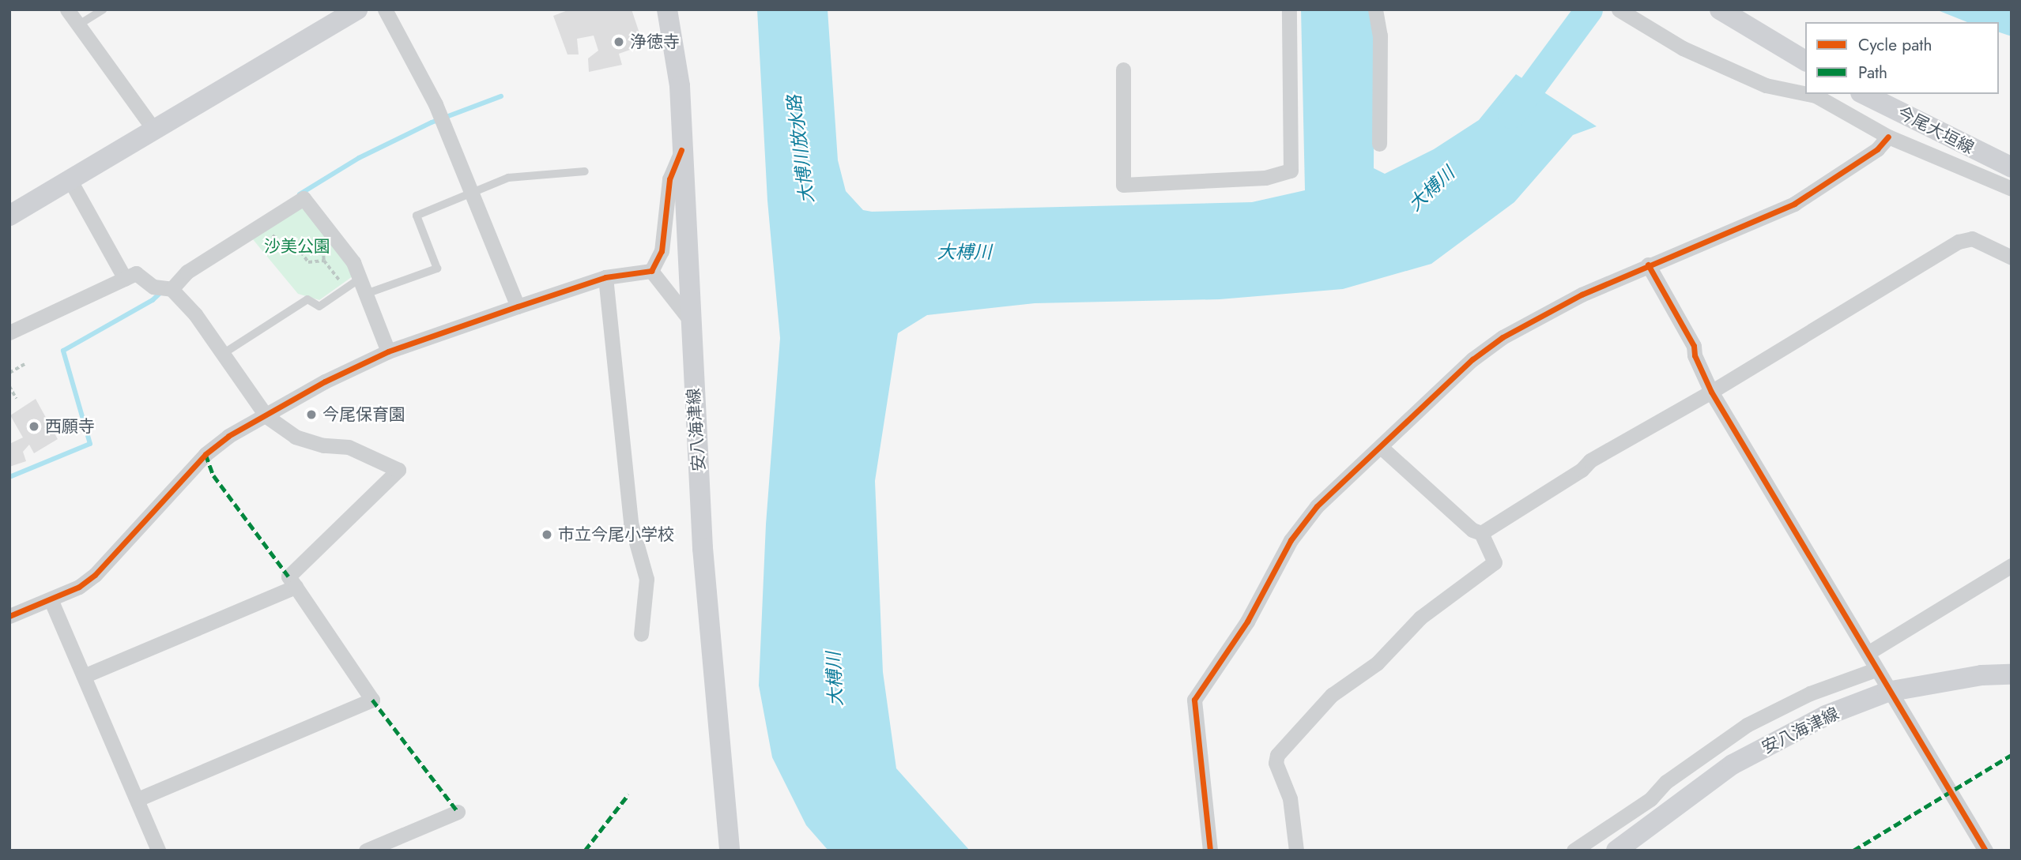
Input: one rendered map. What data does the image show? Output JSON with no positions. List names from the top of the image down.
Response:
{
  "streets": {
    "main road": ["今尾大垣線", "安八海津線"]
  },
  "water": ["大博川放水路", "大榑川"],
  "parks": ["沙美公園"],
  "places": [
    "浄徳寺",
    "今尾保育園",
    "西願寺",
    "市立今尾小学校"
  ],
  "legend": ["Cycle path", "Path"]
}
